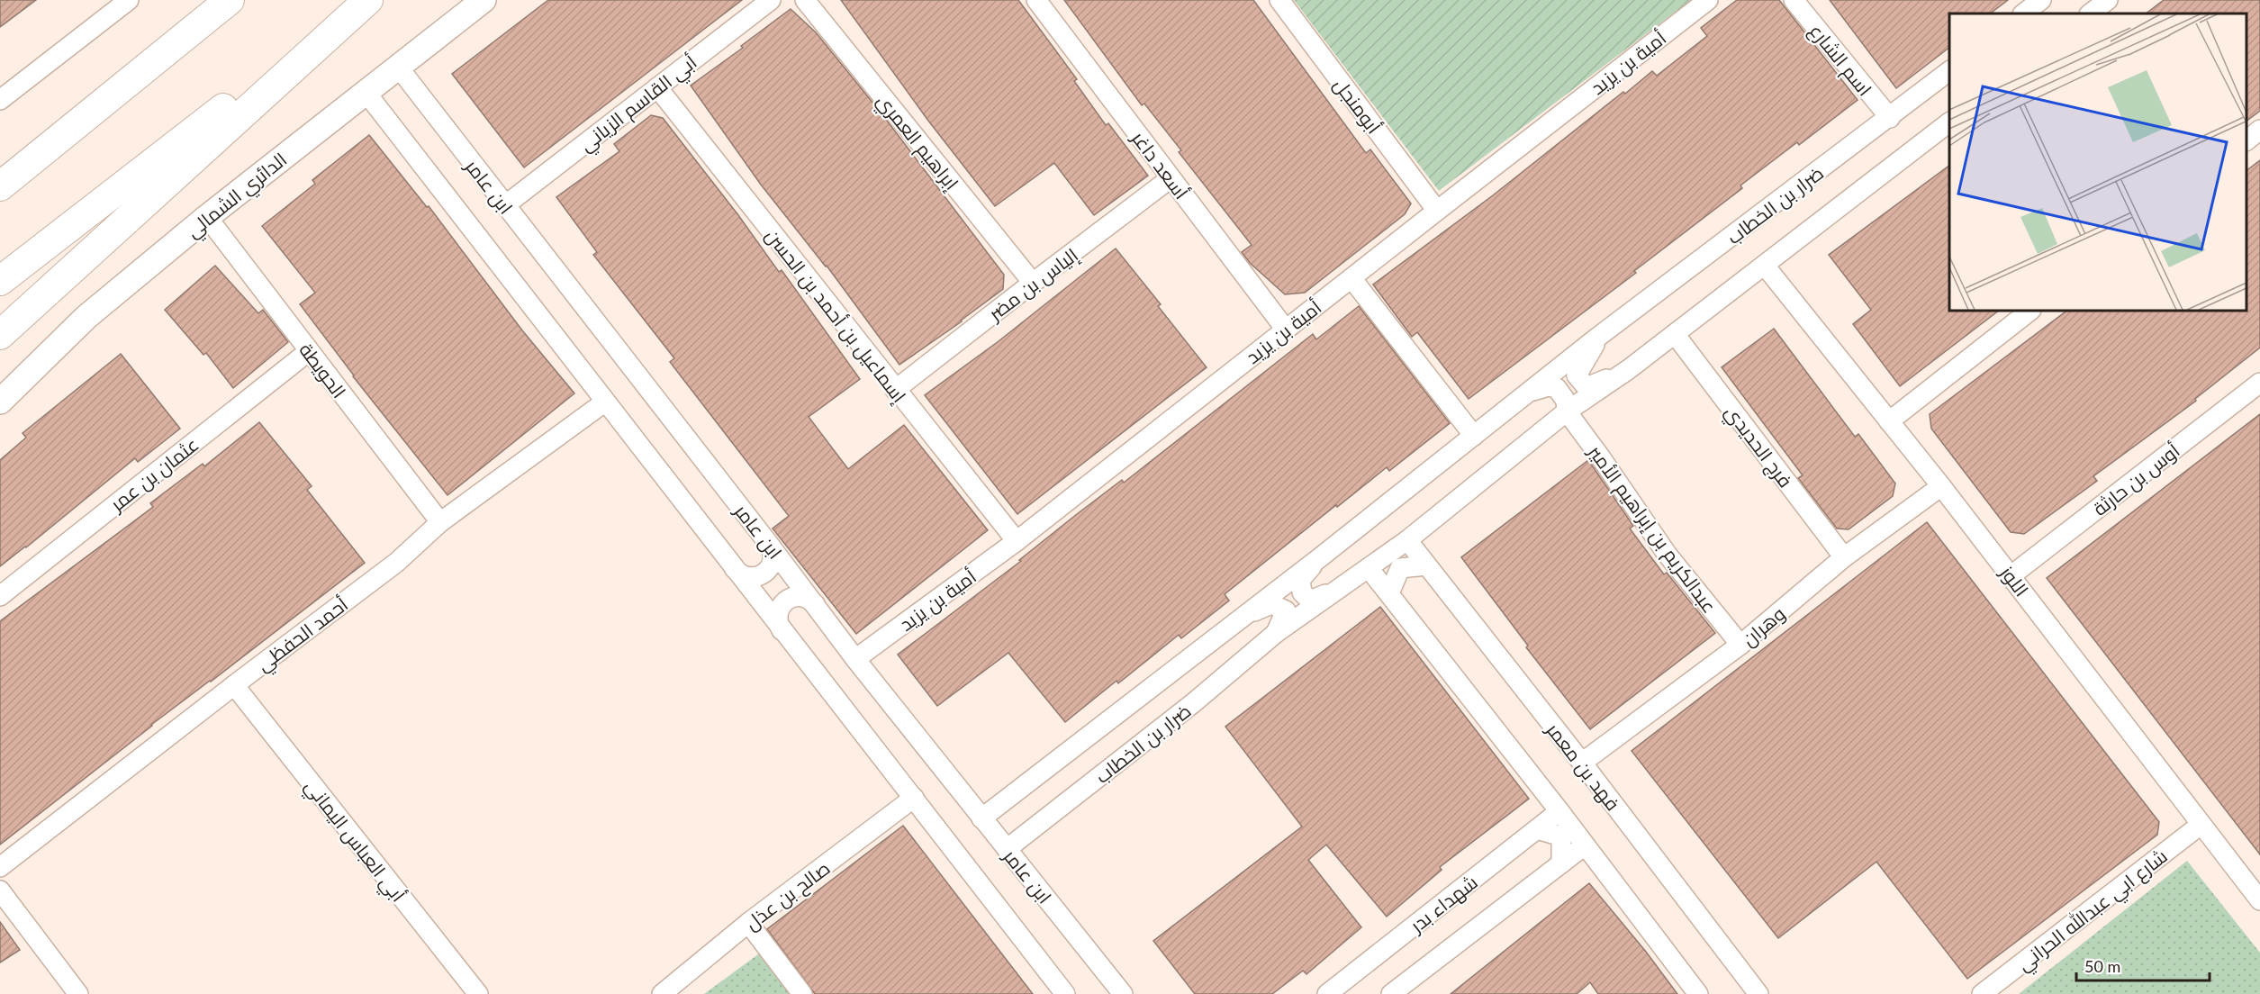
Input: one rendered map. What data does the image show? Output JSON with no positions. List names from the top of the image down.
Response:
{
  "streets": {
    "main road": ["الدائري الشمالي"],
    "street": [
      "اسم الشارع",
      "أمية بن يزيد",
      "أبي القاسم الزياني",
      "أبومنجل",
      "إبراهيم العمري",
      "أسعد داغر",
      "ابن عامر",
      "ضرار بن الخطاب",
      "إلياس بن مضر",
      "إسماعيل بن أحمد بن الحسن",
      "الحويطة",
      "فرج الحديدي",
      "عثمان بن عمر",
      "أوس بن حارثة",
      "عبدالكريم بن إبراهيم الأمير",
      "اللوز",
      "وهران",
      "أحمد الحفظي",
      "فهد بن معمر",
      "أبي العباس اليماني",
      "صالح بن عذل",
      "شهداء بدر",
      "شارع ابي عبدالله الحراني"
    ]
  },
  "crossings": [
    ["اسم الشارع", "ضرار بن الخطاب"],
    ["أمية بن يزيد", "أبومنجل"],
    ["أمية بن يزيد", "أسعد داغر"],
    ["أمية بن يزيد", "ابن عامر"],
    ["أمية بن يزيد", "إسماعيل بن أحمد بن الحسن"],
    ["أبي القاسم الزياني", "ابن عامر"],
    ["أبي القاسم الزياني", "إسماعيل بن أحمد بن الحسن"],
    ["إبراهيم العمري", "إلياس بن مضر"],
    ["أسعد داغر", "إلياس بن مضر"],
    ["ابن عامر", "الدائري الشمالي"],
    ["ابن عامر", "ضرار بن الخطاب"],
    ["الدائري الشمالي", "الحويطة"],
    ["ضرار بن الخطاب", "فرج الحديدي"],
    ["ضرار بن الخطاب", "عبدالكريم بن إبراهيم الأمير"],
    ["ضرار بن الخطاب", "اللوز"],
    ["ضرار بن الخطاب", "فهد بن معمر"],
    ["إلياس بن مضر", "إسماعيل بن أحمد بن الحسن"],
    ["الحويطة", "عثمان بن عمر"],
    ["الحويطة", "أحمد الحفظي"],
    ["فرج الحديدي", "وهران"],
    ["أوس بن حارثة", "اللوز"],
    ["عبدالكريم بن إبراهيم الأمير", "وهران"],
    ["اللوز", "وهران"],
    ["اللوز", "شارع ابي عبدالله الحراني"],
    ["وهران", "فهد بن معمر"],
    ["أحمد الحفظي", "أبي العباس اليماني"]
  ],
  "scale_bar": "50 m"
}
